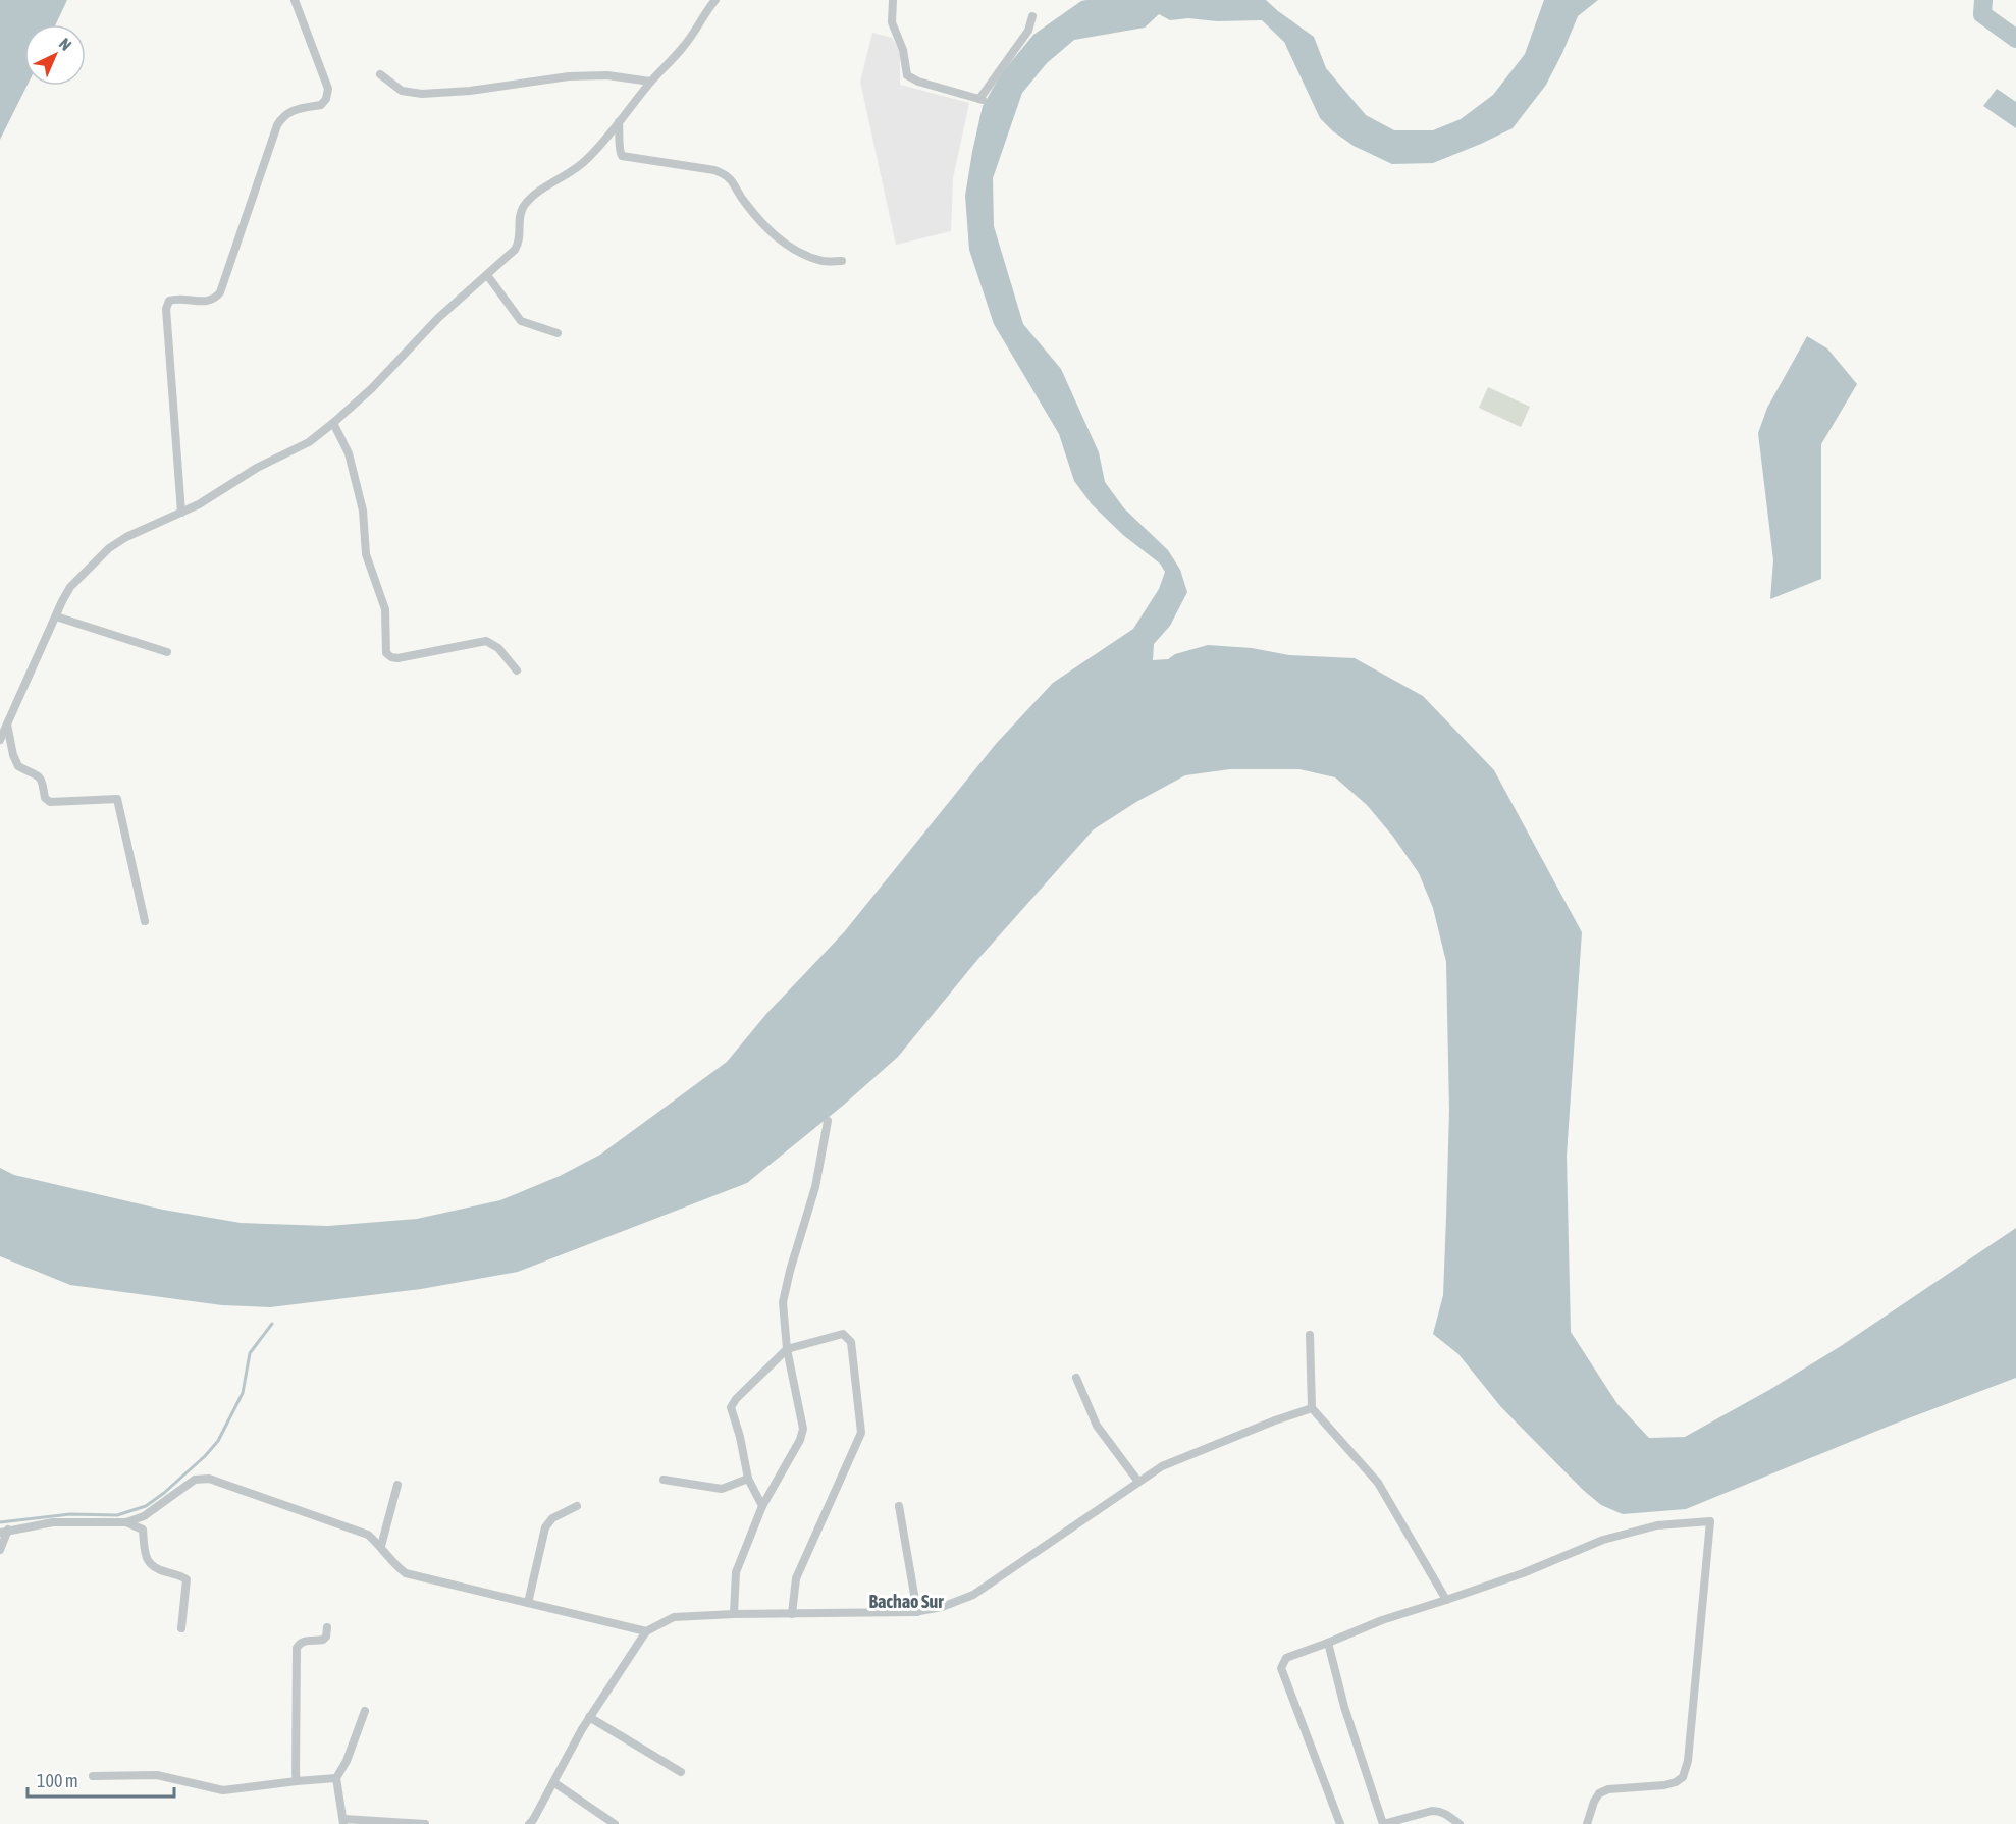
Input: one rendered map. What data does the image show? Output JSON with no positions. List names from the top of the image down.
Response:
{
  "districts": ["Bachao Sur"],
  "scale_bar": "100 m",
  "north": "top right"
}
